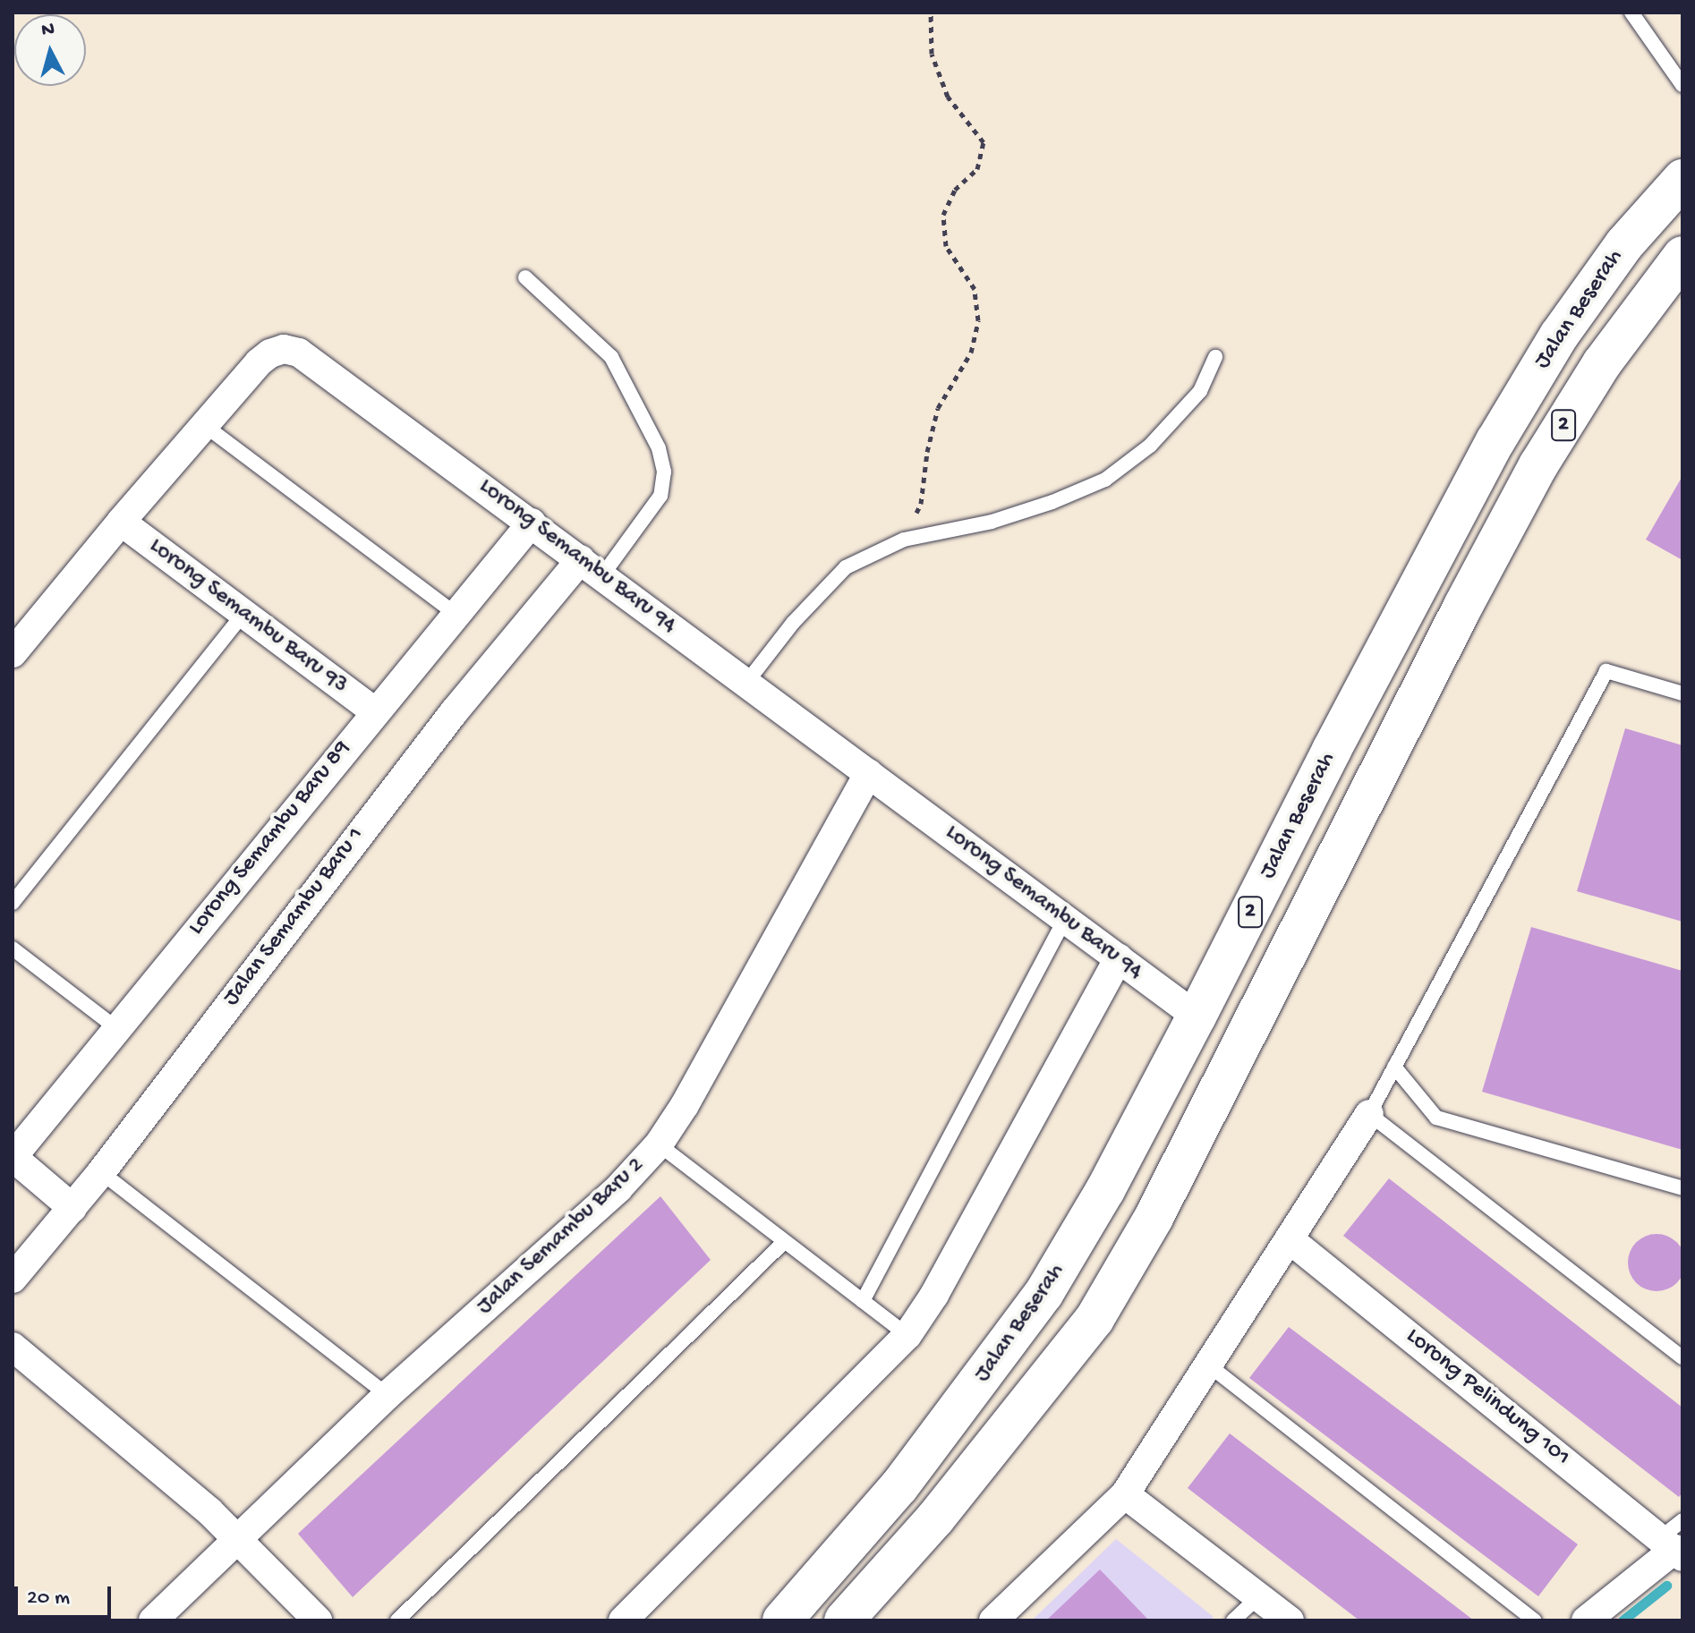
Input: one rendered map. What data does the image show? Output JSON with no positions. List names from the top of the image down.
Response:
{
  "streets": {
    "highway": ["Jalan Beserah", "2"],
    "street": [
      "Lorong Semambu Baru 94",
      "Lorong Semambu Baru 93",
      "Lorong Semambu Baru 89",
      "Jalan Semambu Baru 1",
      "Jalan Semambu Baru 2",
      "Lorong Pelindung 101"
    ]
  },
  "crossings": [
    ["Jalan Beserah", "Lorong Semambu Baru 94"],
    ["Lorong Semambu Baru 94", "Lorong Semambu Baru 93"],
    ["Lorong Semambu Baru 94", "Lorong Semambu Baru 89"],
    ["Lorong Semambu Baru 94", "Jalan Semambu Baru 1"],
    ["Lorong Semambu Baru 94", "Jalan Semambu Baru 2"],
    ["Lorong Semambu Baru 93", "Lorong Semambu Baru 89"],
    ["Lorong Semambu Baru 89", "Jalan Semambu Baru 1"]
  ],
  "scale_bar": "20 m",
  "north": "top"
}
